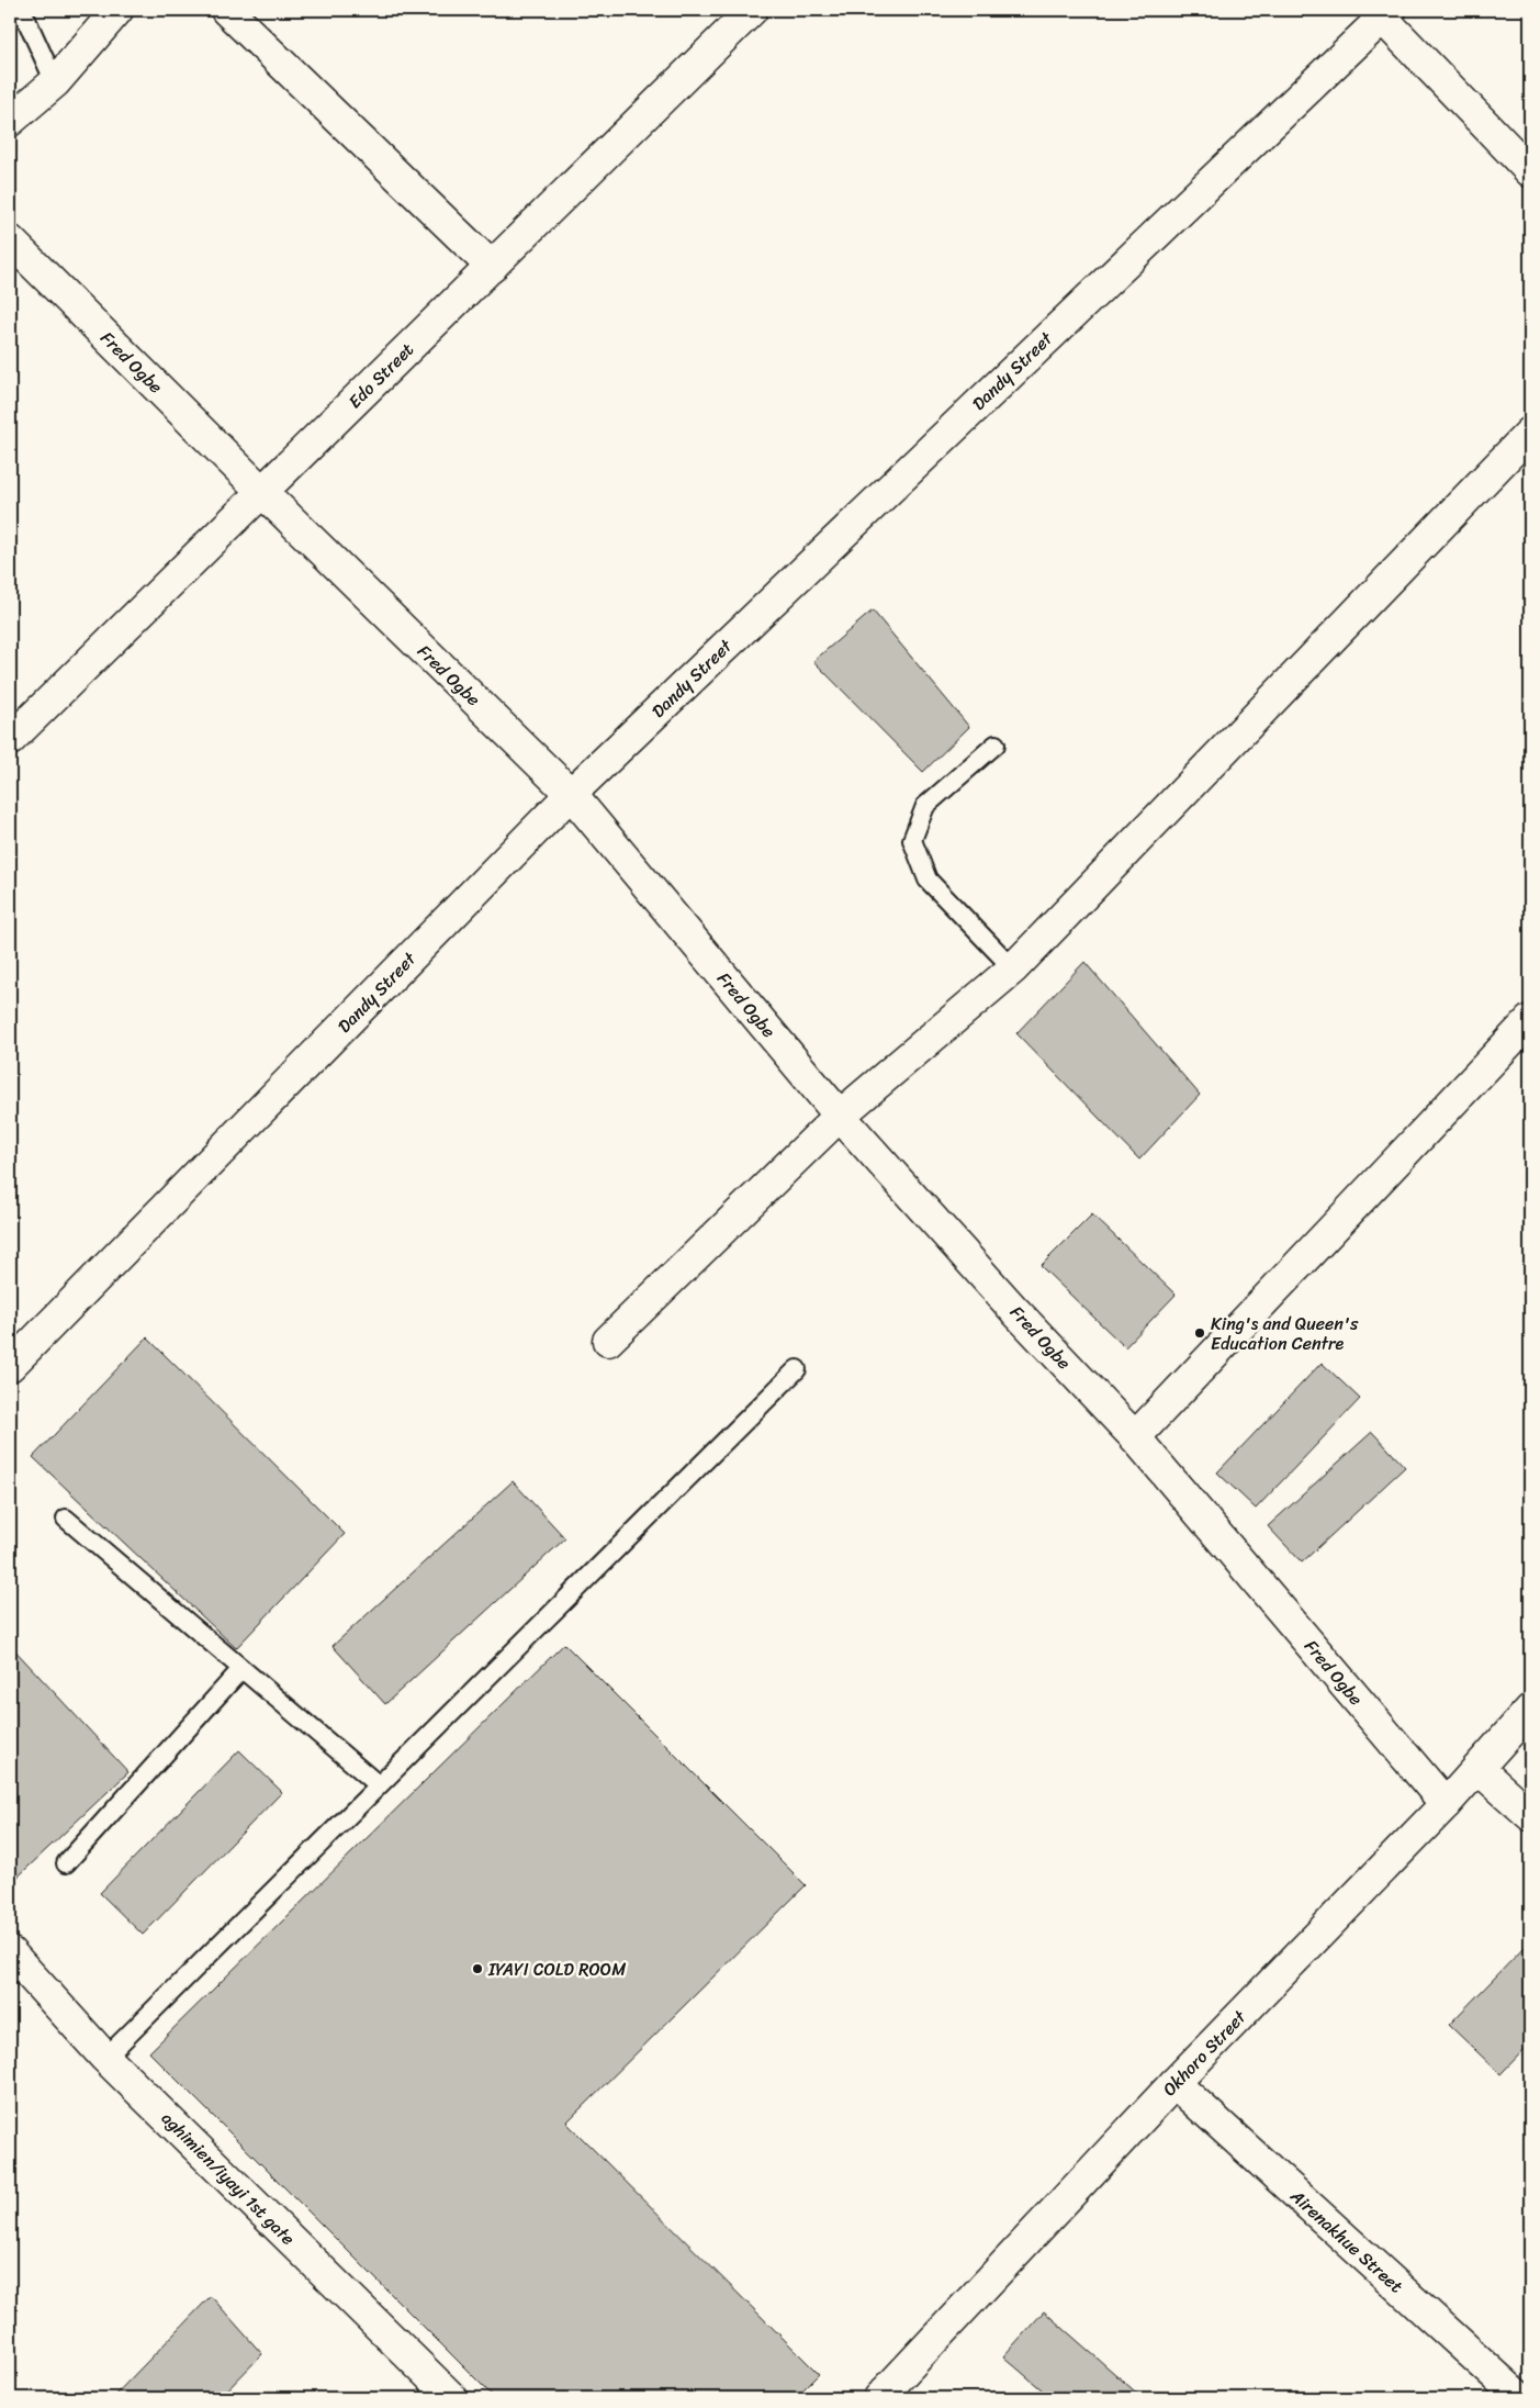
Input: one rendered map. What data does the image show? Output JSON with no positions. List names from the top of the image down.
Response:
{
  "streets": {
    "street": [
      "Fred Ogbe",
      "Dandy Street",
      "Edo Street",
      "Okhoro Street",
      "aghimien/iyayi 1st gate",
      "Airenakhue Street"
    ]
  },
  "crossings": [
    ["Fred Ogbe", "Dandy Street"],
    ["Fred Ogbe", "Edo Street"],
    ["Fred Ogbe", "Okhoro Street"],
    ["Okhoro Street", "Airenakhue Street"]
  ],
  "places": ["King's and Queen's Education Centre", "IYAYI COLD ROOM"]
}
